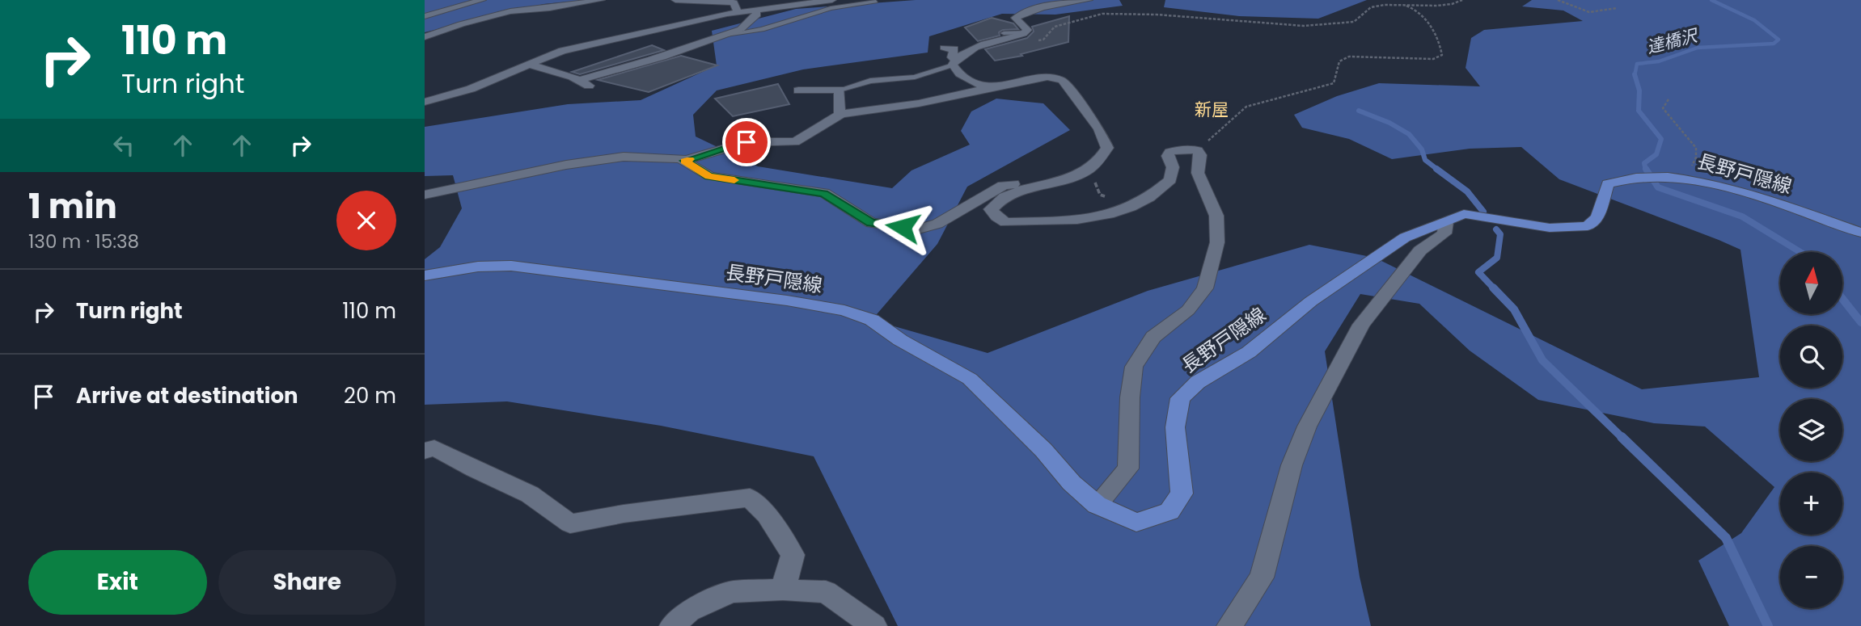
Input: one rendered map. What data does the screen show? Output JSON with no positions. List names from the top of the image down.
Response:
{
  "streets": {
    "main road": ["長野戸隠線"]
  },
  "districts": ["新屋"],
  "water": ["達橋沢"],
  "north": "top",
  "page": {
    "turn": ["110 m", "Turn right"],
    "heading": ["1 min", "130 m · 15:38"],
    "map_buttons": ["+", "−"],
    "list": [
      {
        "name": "Turn right",
        "value": "110 m"
      },
      {
        "name": "Arrive at destination",
        "value": "20 m"
      }
    ],
    "buttons": ["Exit", "Share"]
  }
}
